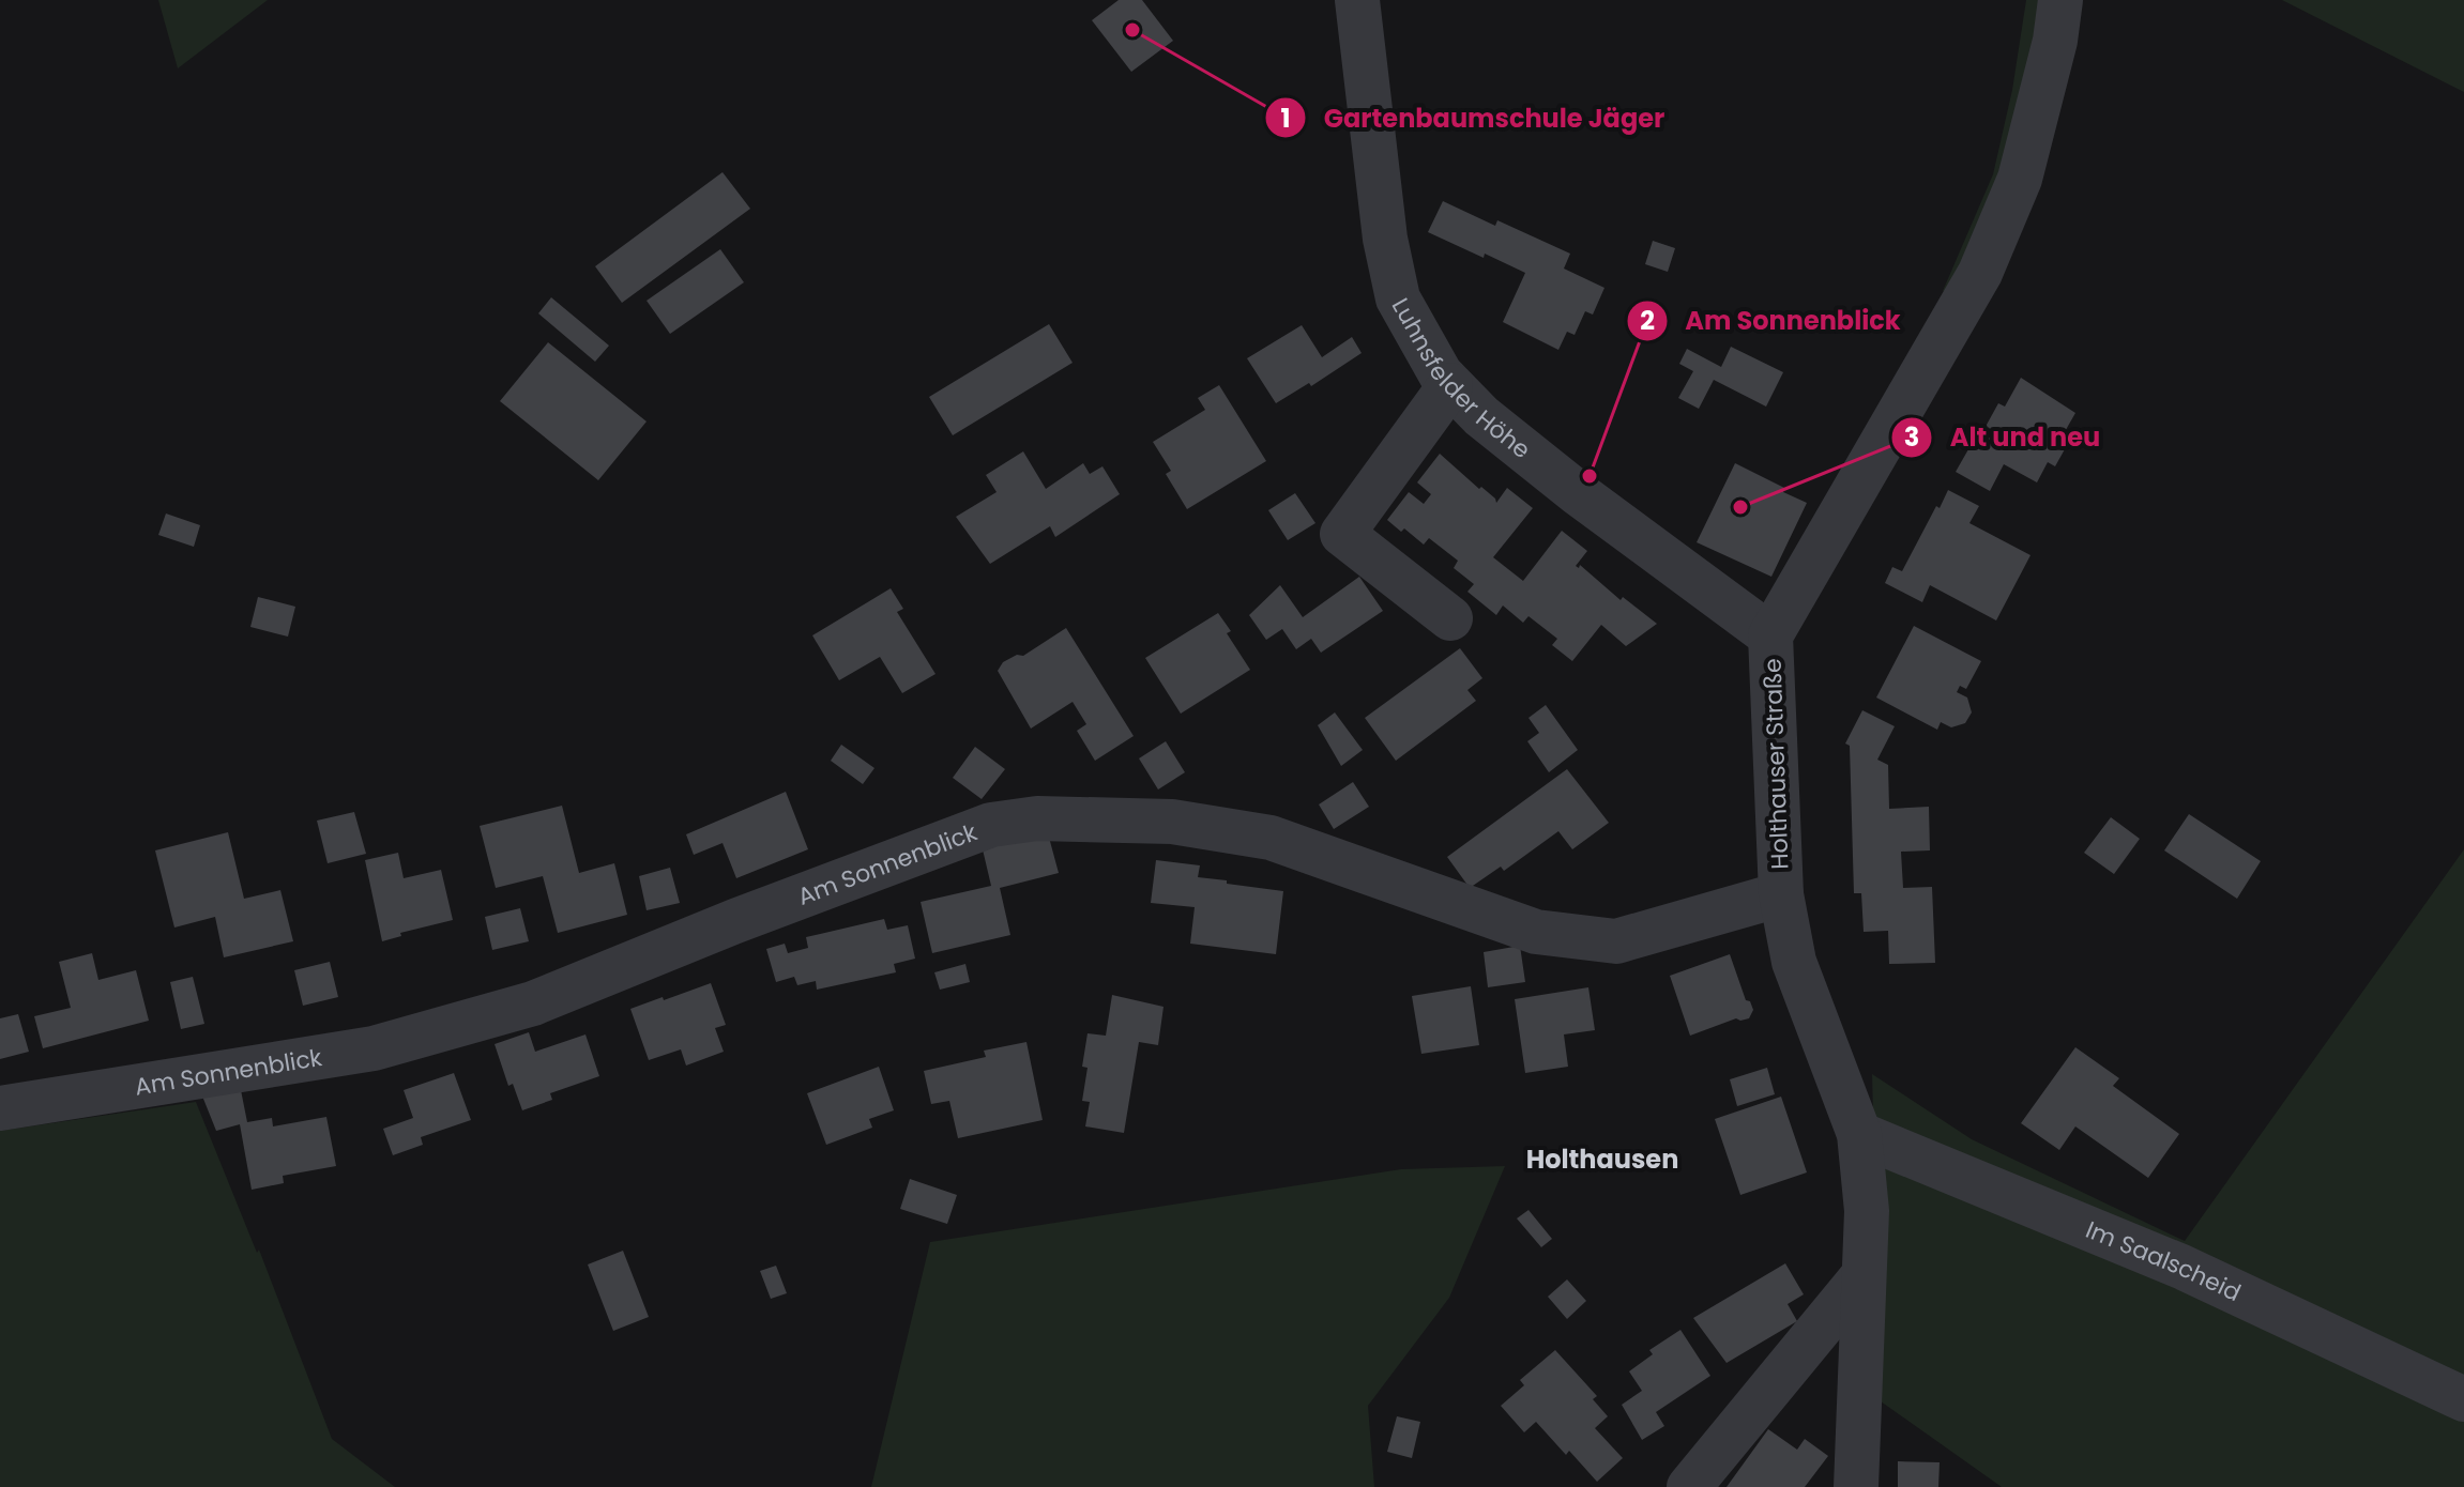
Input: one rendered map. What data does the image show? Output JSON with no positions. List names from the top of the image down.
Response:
{
  "streets": {
    "street": [
      "Luhnsfelder Höhe",
      "Holthauser Straße",
      "Am Sonnenblick",
      "Im Saalscheid"
    ]
  },
  "crossings": [
    ["Luhnsfelder Höhe", "Holthauser Straße"],
    ["Holthauser Straße", "Am Sonnenblick"],
    ["Holthauser Straße", "Im Saalscheid"]
  ],
  "districts": ["Holthausen"],
  "places": ["Gartenbaumschule Jäger", "Am Sonnenblick", "Alt und neu"]
}
